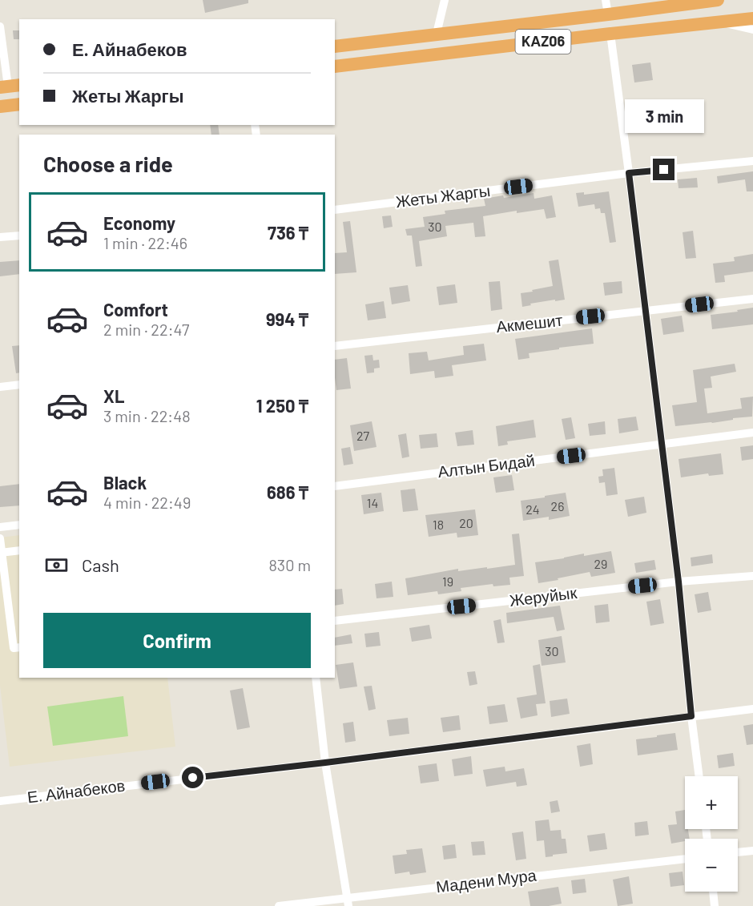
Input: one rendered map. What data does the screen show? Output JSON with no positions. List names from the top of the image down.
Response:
{
  "streets": {
    "highway": ["KАZ06"],
    "street": [
      "Жеты Жаргы",
      "Акмешит",
      "Алтын Бидай",
      "Жеруйык",
      "Е. Айнабеков",
      "Мадени Мура"
    ]
  },
  "house_numbers": [
    "30",
    "27",
    "14",
    "26",
    "24",
    "20",
    "18",
    "29",
    "19",
    "30"
  ],
  "page": {
    "banner": ["Е. Айнабеков", "Жеты Жаргы"],
    "bubble": "3 min",
    "heading": "Choose a ride",
    "list": [
      {
        "name": "Economy",
        "note": "1 min · 22:46",
        "value": "736 ₸"
      },
      {
        "name": "Comfort",
        "note": "2 min · 22:47",
        "value": "994 ₸"
      },
      {
        "name": "XL",
        "note": "3 min · 22:48",
        "value": "1 250 ₸"
      },
      {
        "name": "Black",
        "note": "4 min · 22:49",
        "value": "686 ₸"
      }
    ],
    "pay": ["Cash", "830 m"],
    "buttons": "Confirm",
    "map_buttons": ["+", "−"]
  }
}
